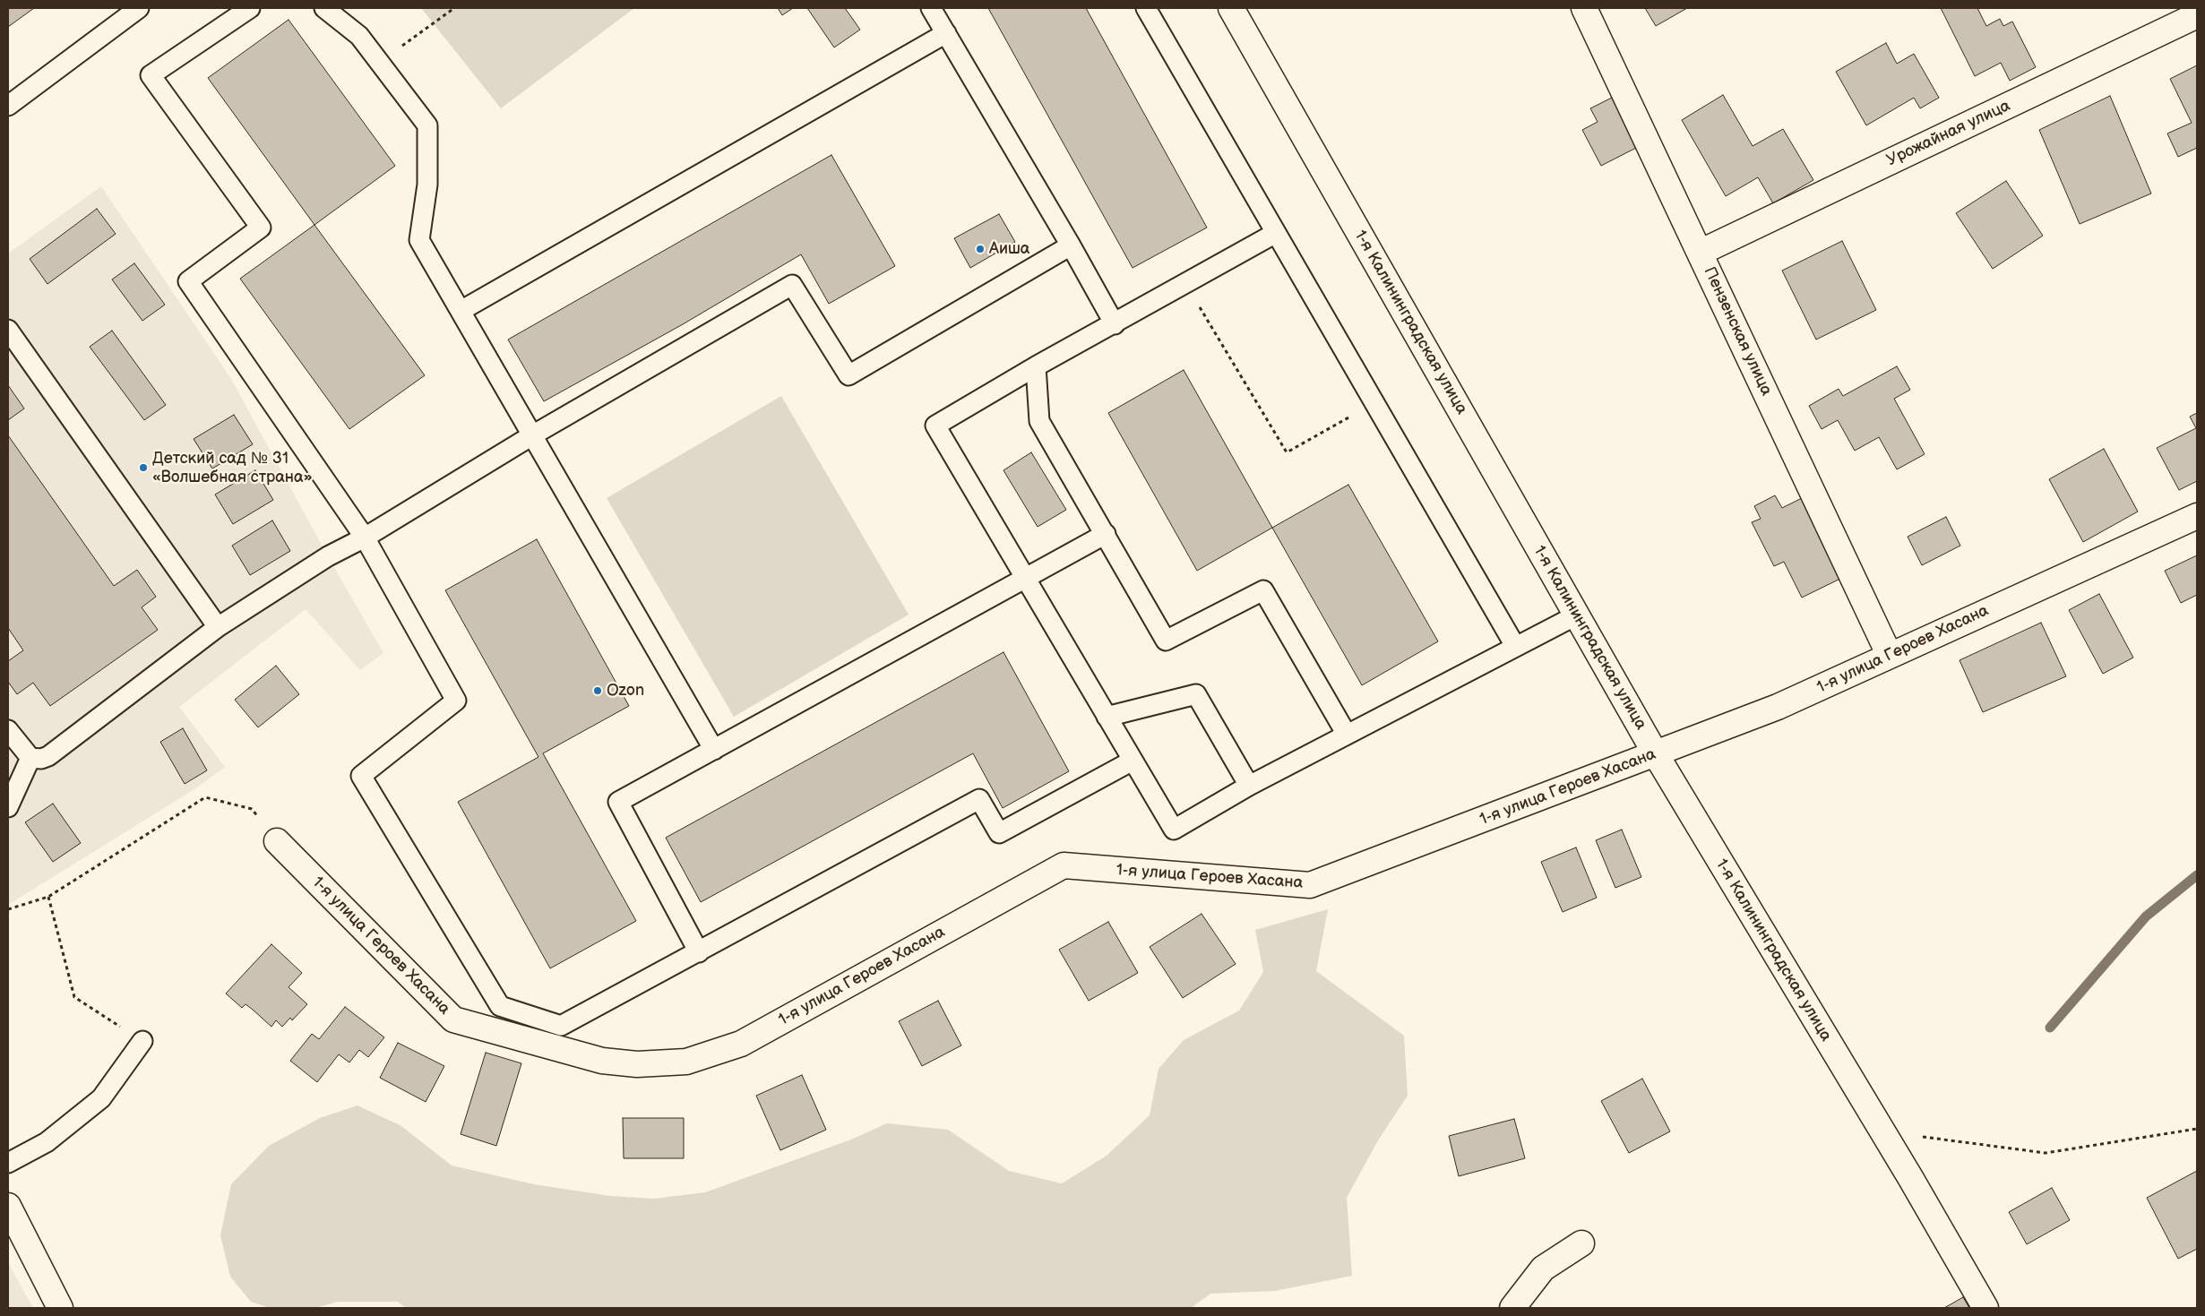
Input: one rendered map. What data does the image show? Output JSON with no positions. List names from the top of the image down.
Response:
{
  "streets": {
    "street": [
      "Урожайная улица",
      "1-я Калининградская улица",
      "Пензенская улица",
      "1-я улица Героев Хасана"
    ]
  },
  "crossings": [
    ["Урожайная улица", "Пензенская улица"],
    ["1-я Калининградская улица", "1-я улица Героев Хасана"],
    ["Пензенская улица", "1-я улица Героев Хасана"]
  ],
  "places": ["Аиша", "Детский сад № 31 «Волшебная страна»", "Ozon"]
}
